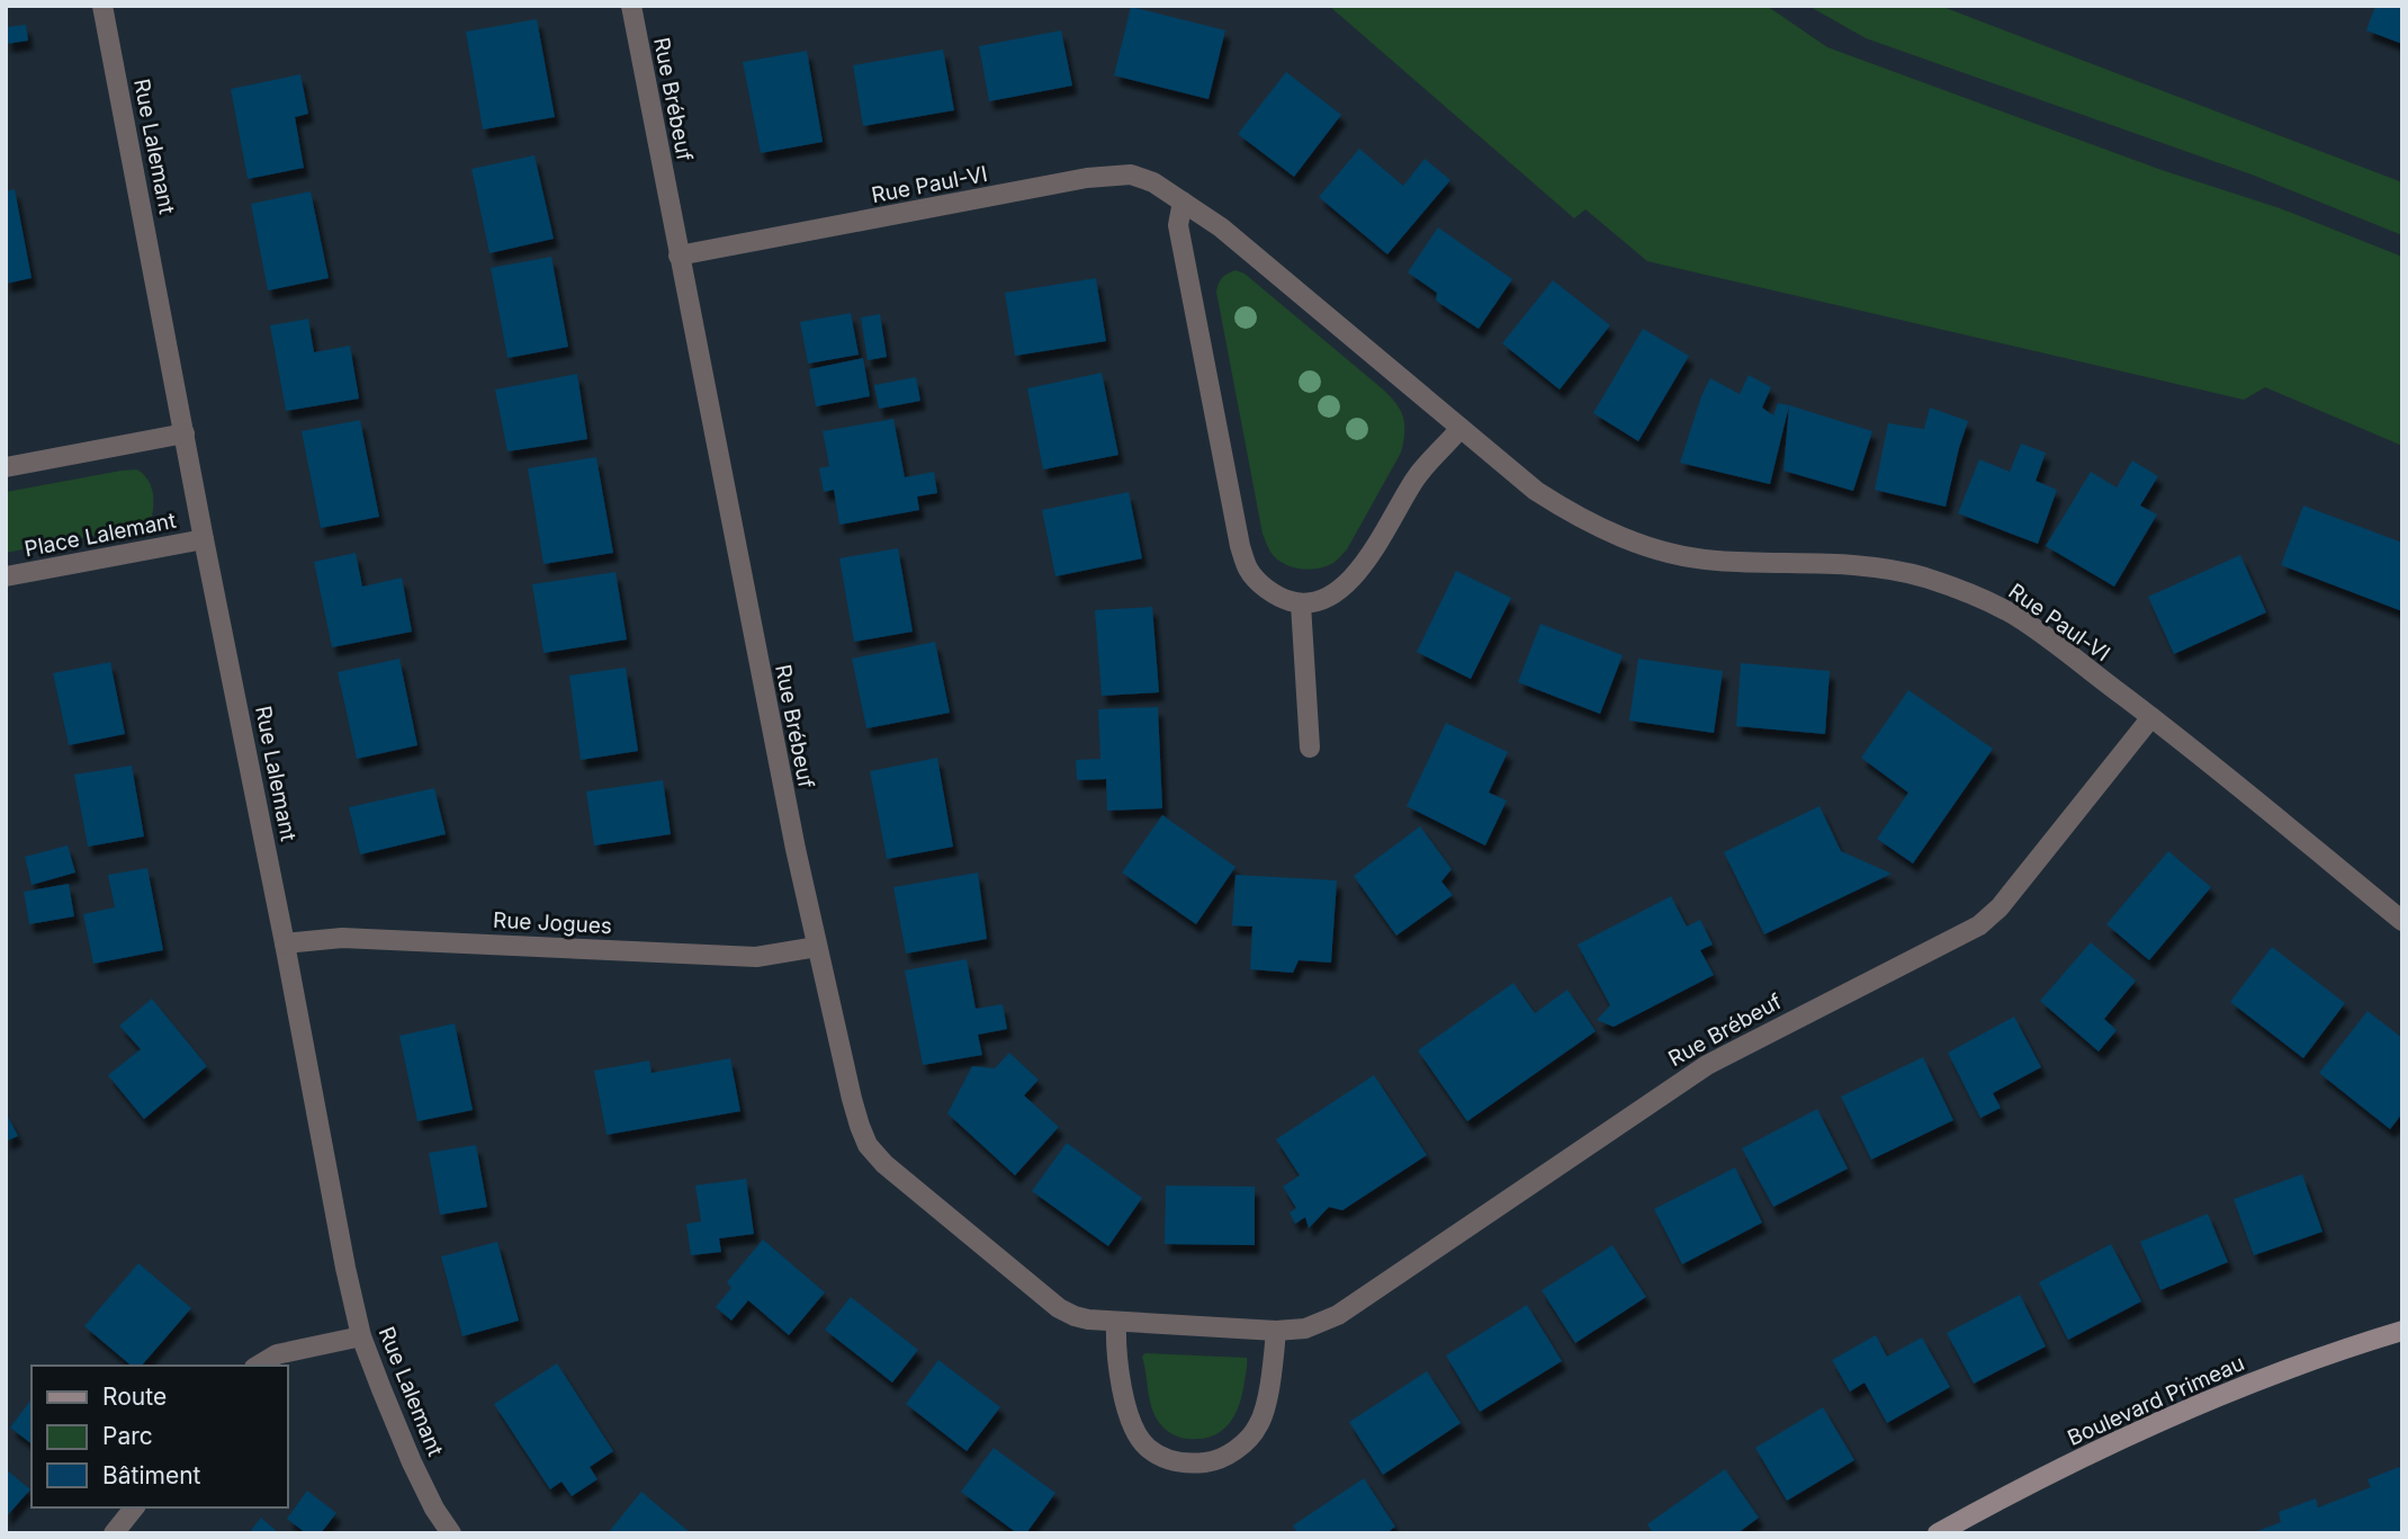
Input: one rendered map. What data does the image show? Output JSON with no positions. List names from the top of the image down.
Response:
{
  "streets": {
    "street": [
      "Rue Brébeuf",
      "Rue Lalemant",
      "Rue Paul-VI",
      "Place Lalemant",
      "Rue Jogues",
      "Boulevard Primeau"
    ]
  },
  "crossings": [
    ["Rue Brébeuf", "Rue Paul-VI"],
    ["Rue Brébeuf", "Rue Jogues"],
    ["Rue Lalemant", "Place Lalemant"],
    ["Rue Lalemant", "Rue Jogues"]
  ],
  "legend": ["Route", "Parc", "Bâtiment"]
}
